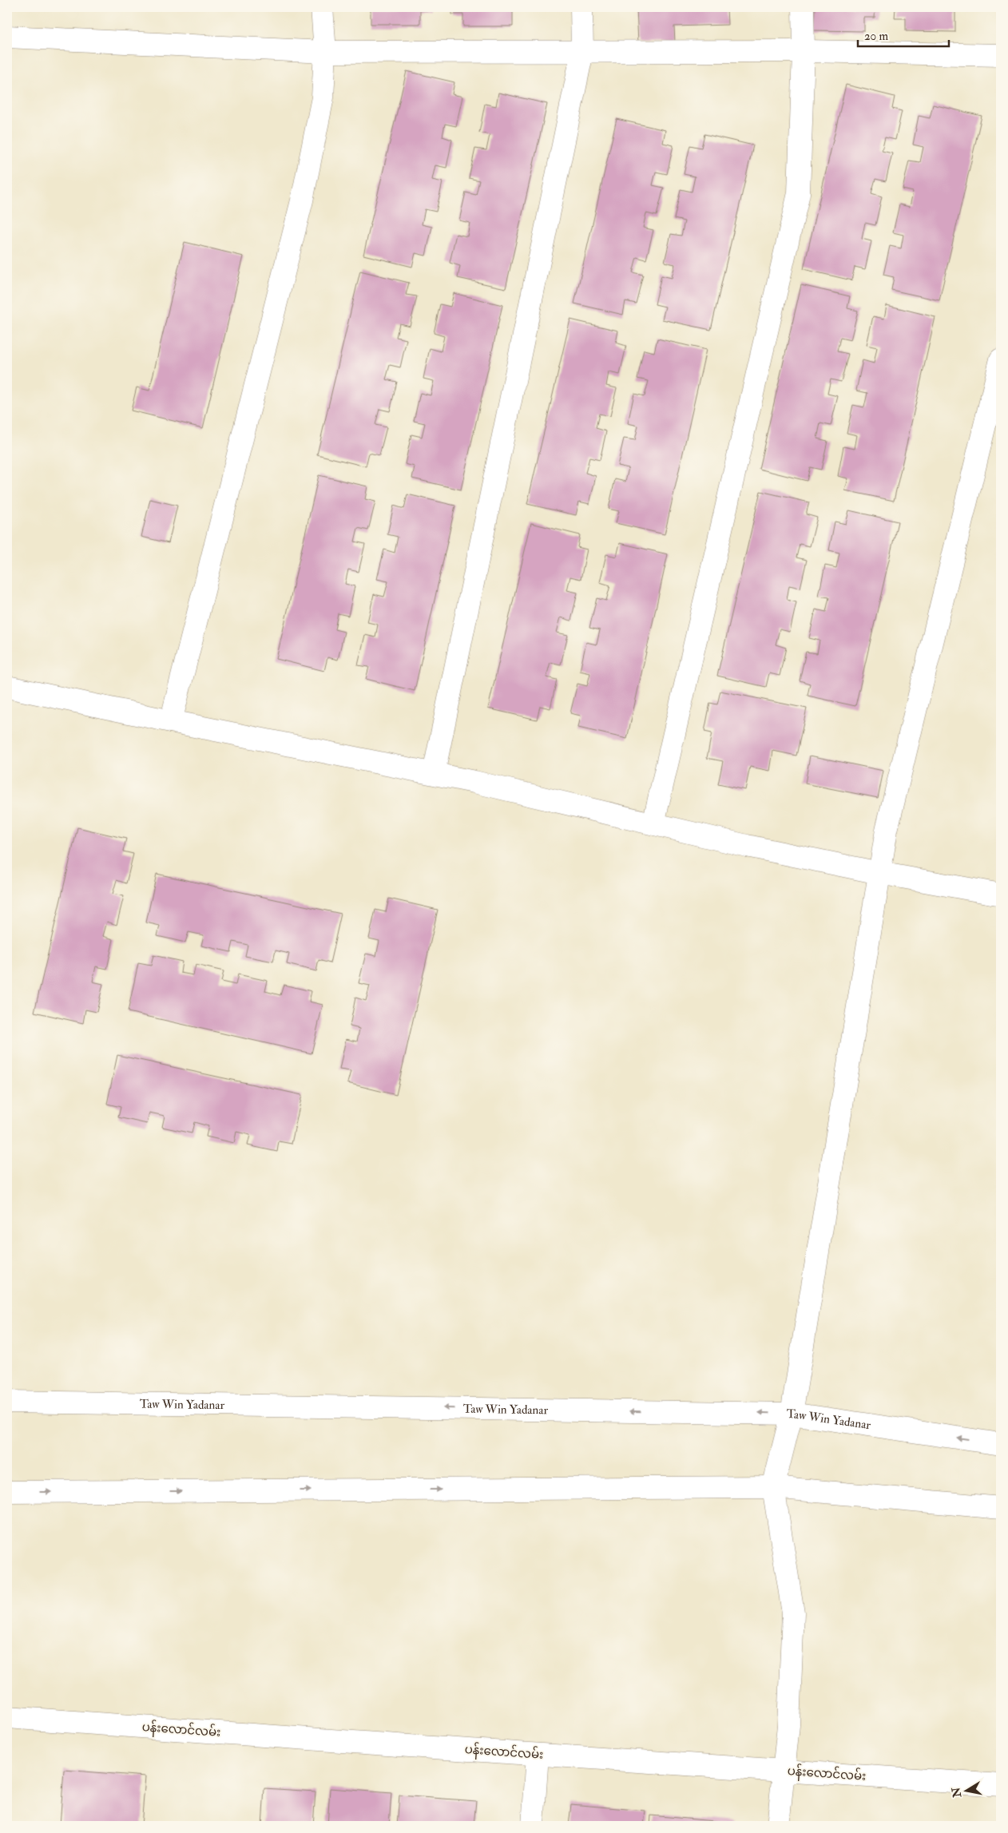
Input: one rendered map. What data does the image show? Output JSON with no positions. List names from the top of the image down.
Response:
{
  "streets": {
    "street": ["Taw Win Yadanar", "ပန်းလောင်လမ်း"]
  },
  "scale_bar": "20 m",
  "north": "left"
}
